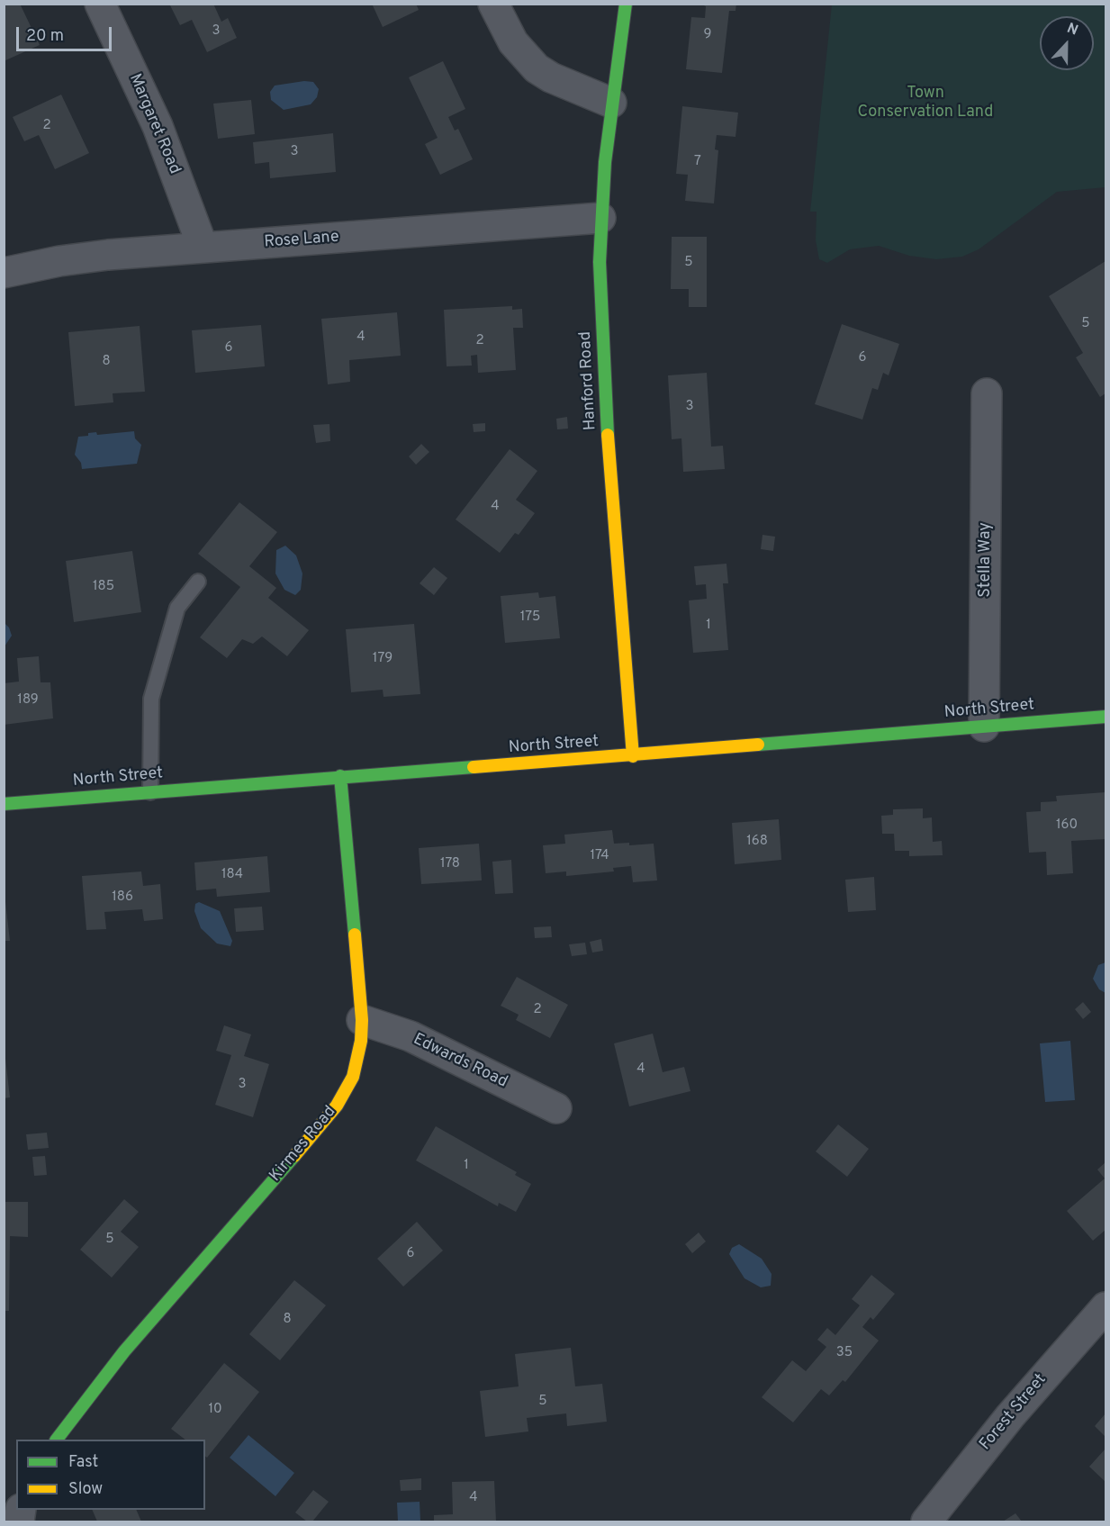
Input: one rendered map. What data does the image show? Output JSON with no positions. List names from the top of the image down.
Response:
{
  "streets": {
    "street": [
      "Margaret Road",
      "Rose Lane",
      "Hanford Road",
      "Stella Way",
      "North Street",
      "Edwards Road",
      "Kirmes Road",
      "Forest Street"
    ]
  },
  "crossings": [
    ["Margaret Road", "Rose Lane"],
    ["Rose Lane", "Hanford Road"],
    ["Hanford Road", "North Street"],
    ["Stella Way", "North Street"],
    ["North Street", "Kirmes Road"],
    ["Edwards Road", "Kirmes Road"]
  ],
  "parks": ["Town Conservation Land"],
  "house_numbers": [
    "3",
    "9",
    "2",
    "3",
    "7",
    "5",
    "5",
    "4",
    "2",
    "6",
    "6",
    "8",
    "3",
    "4",
    "185",
    "175",
    "1",
    "179",
    "189",
    "160",
    "168",
    "174",
    "178",
    "184",
    "186",
    "2",
    "4",
    "3",
    "1",
    "5",
    "6",
    "8",
    "35",
    "5",
    "10",
    "4"
  ],
  "legend": ["Fast", "Slow"],
  "scale_bar": "20 m",
  "north": "top"
}
